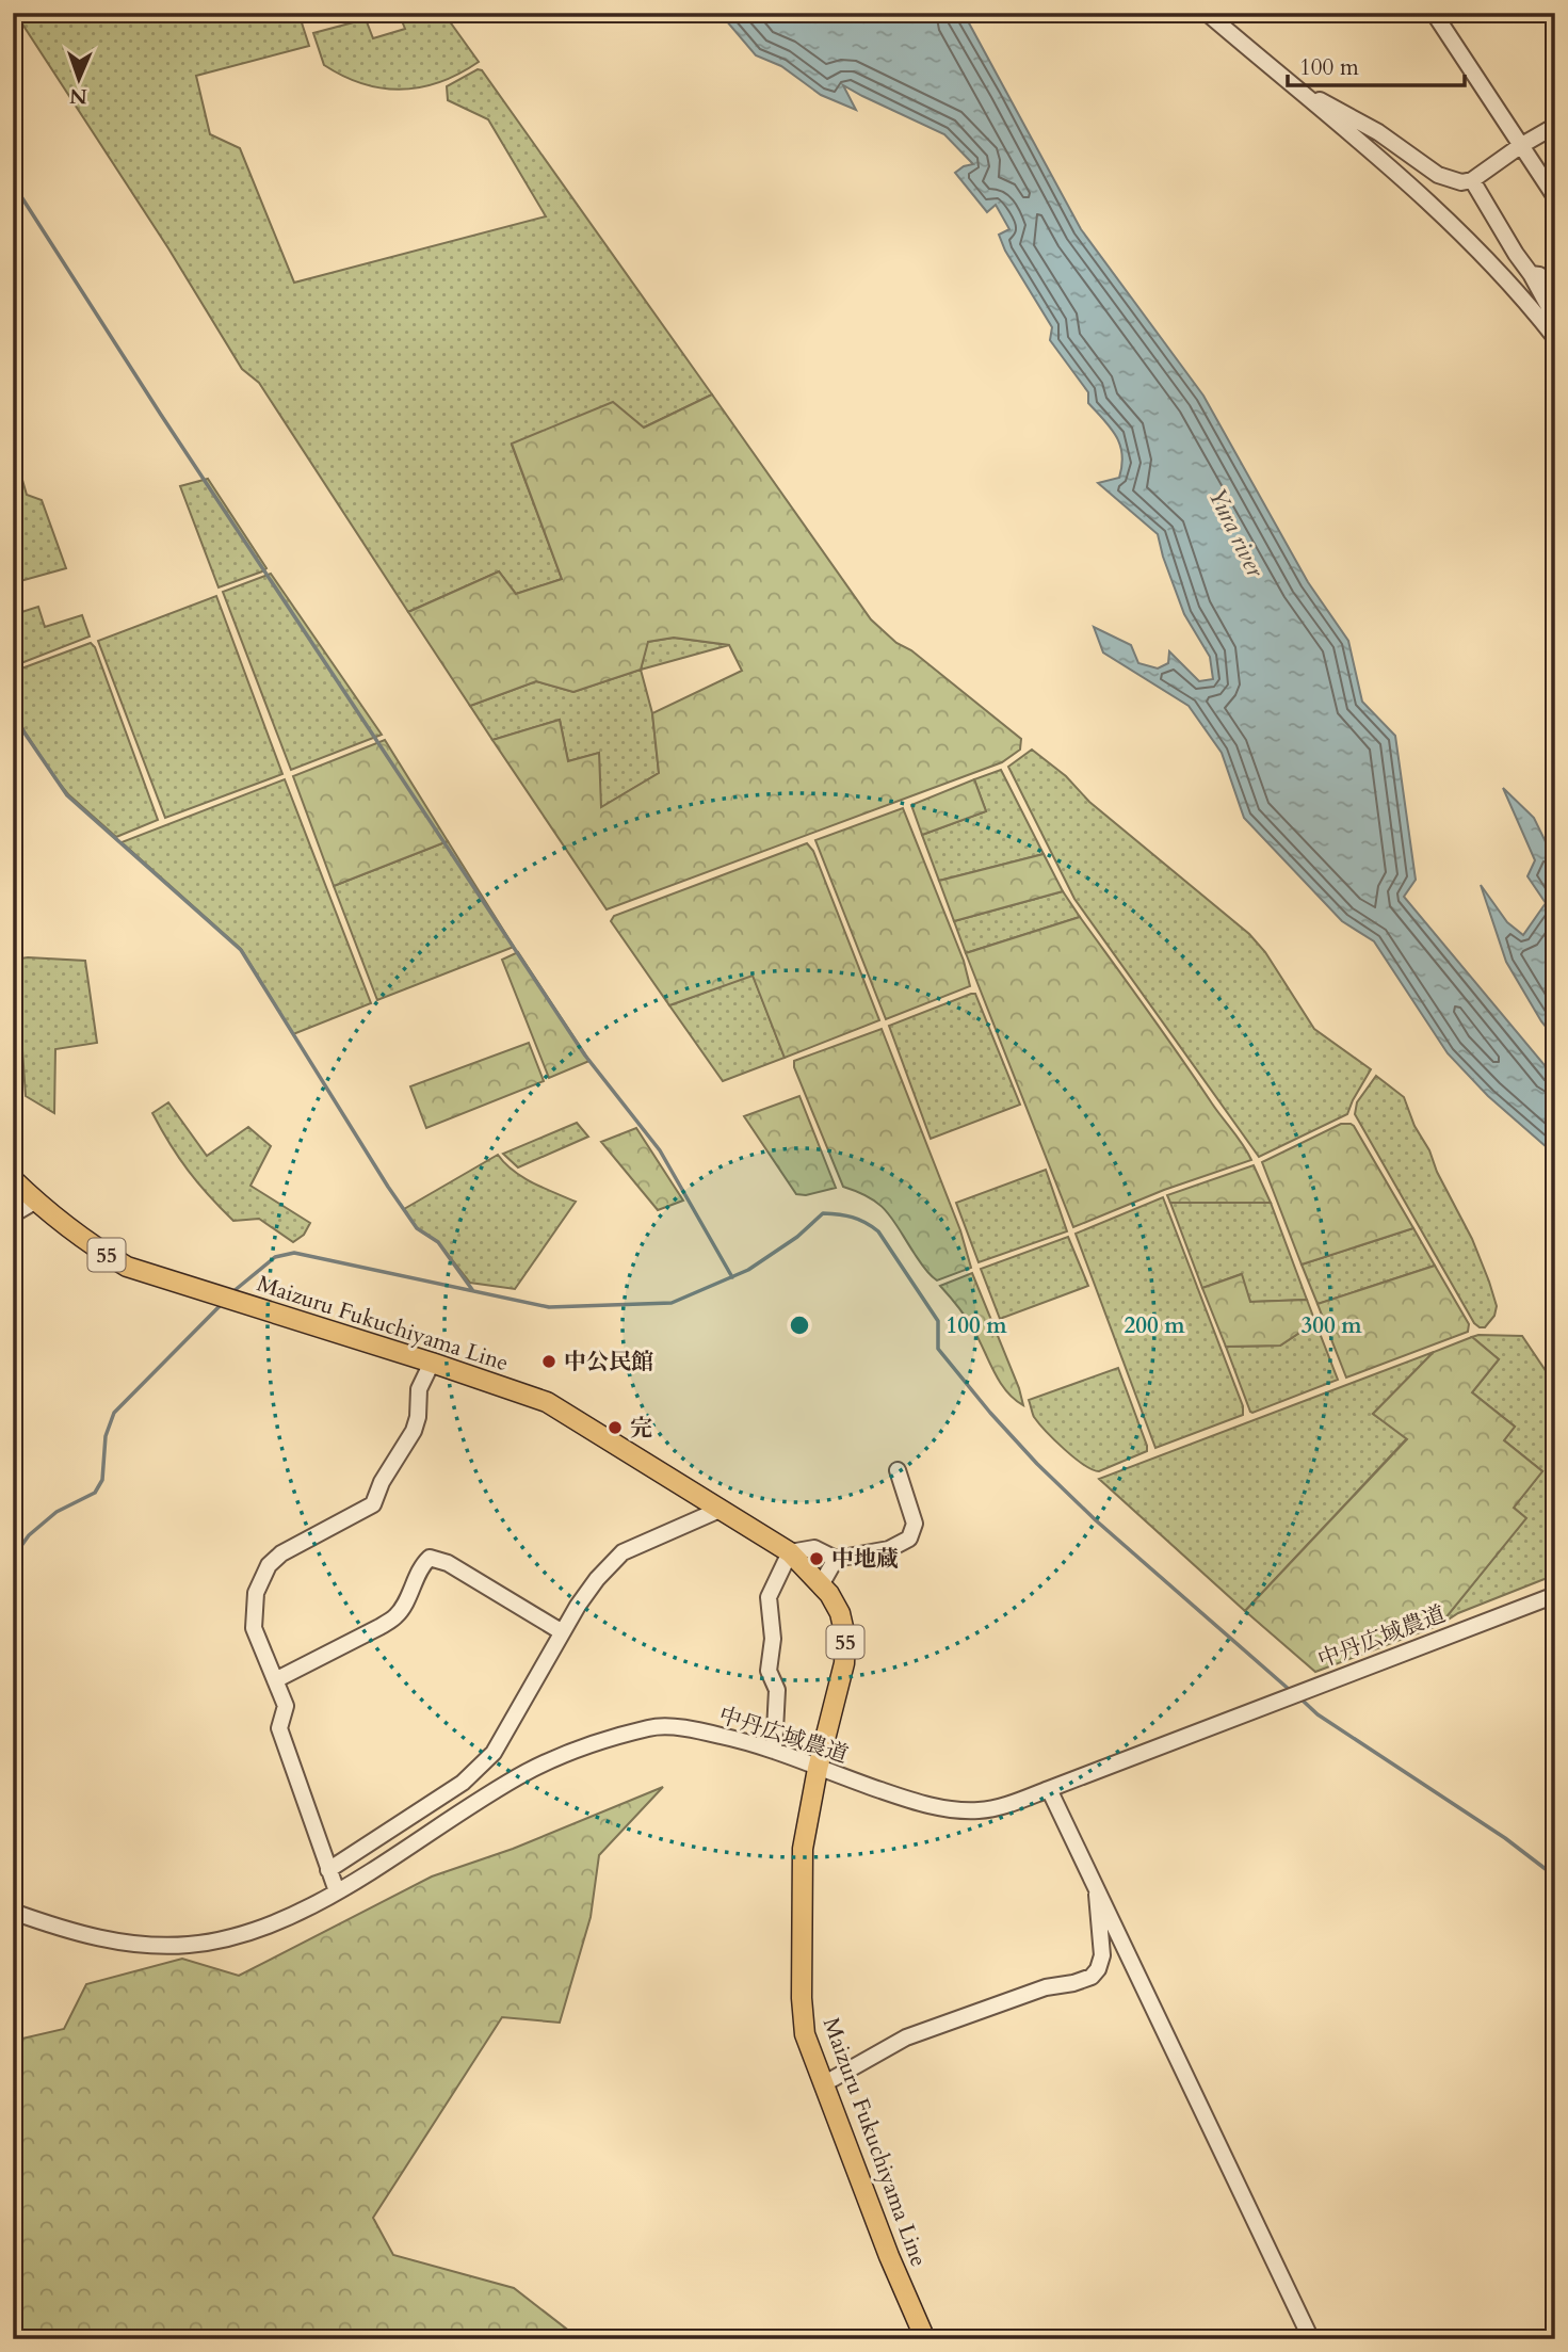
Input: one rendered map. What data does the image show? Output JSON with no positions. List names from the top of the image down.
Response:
{
  "streets": {
    "main road": ["55", "Maizuru Fukuchiyama Line"],
    "street": ["中丹広域農道"]
  },
  "crossings": [
    ["Maizuru Fukuchiyama Line", "中丹広域農道"]
  ],
  "water": ["Yura river"],
  "places": ["中公民館", "完", "中地蔵"],
  "scale_bar": "100 m",
  "north": "bottom",
  "rings": ["100 m", "200 m", "300 m"]
}
